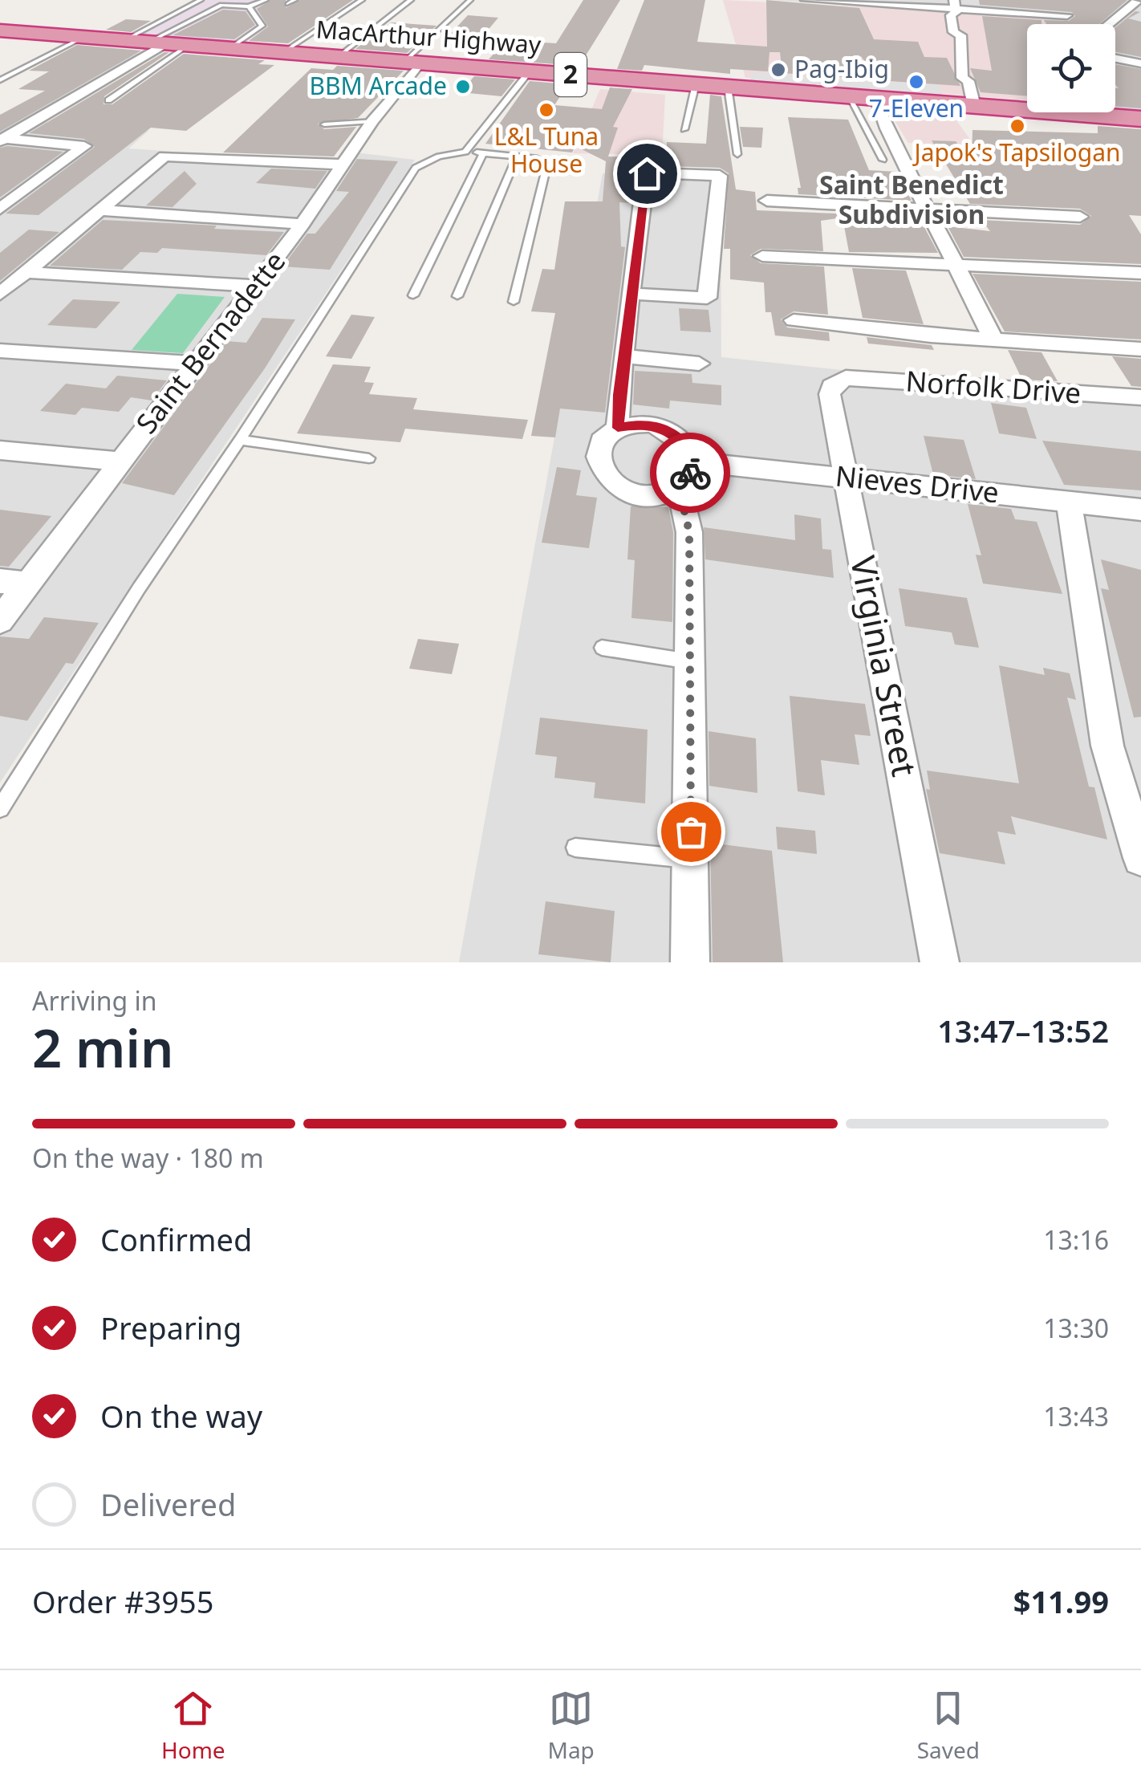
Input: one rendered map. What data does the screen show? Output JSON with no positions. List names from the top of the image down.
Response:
{
  "streets": {
    "highway": ["MacArthur Highway", "2"],
    "street": [
      "Saint Bernadette",
      "Norfolk Drive",
      "Nieves Drive",
      "Virginia Street"
    ]
  },
  "crossings": [
    ["MacArthur Highway", "Saint Bernadette"],
    ["Norfolk Drive", "Virginia Street"],
    ["Nieves Drive", "Virginia Street"]
  ],
  "districts": ["Saint Benedict Subdivision"],
  "places": [
    "Pag-Ibig",
    "7-Eleven",
    "BBM Arcade",
    "L&L Tuna House",
    "Japok's Tapsilogan"
  ],
  "page": {
    "heading": ["2 min", "Arriving in", "13:47–13:52"],
    "panel": ["Order #3955", "$11.99"],
    "bar": "On the way · 180 m",
    "list": [
      ["Confirmed", "13:16"],
      ["Preparing", "13:30"],
      ["On the way", "13:43"],
      "Delivered"
    ],
    "tabs": ["Home", "Map", "Saved"]
  }
}
